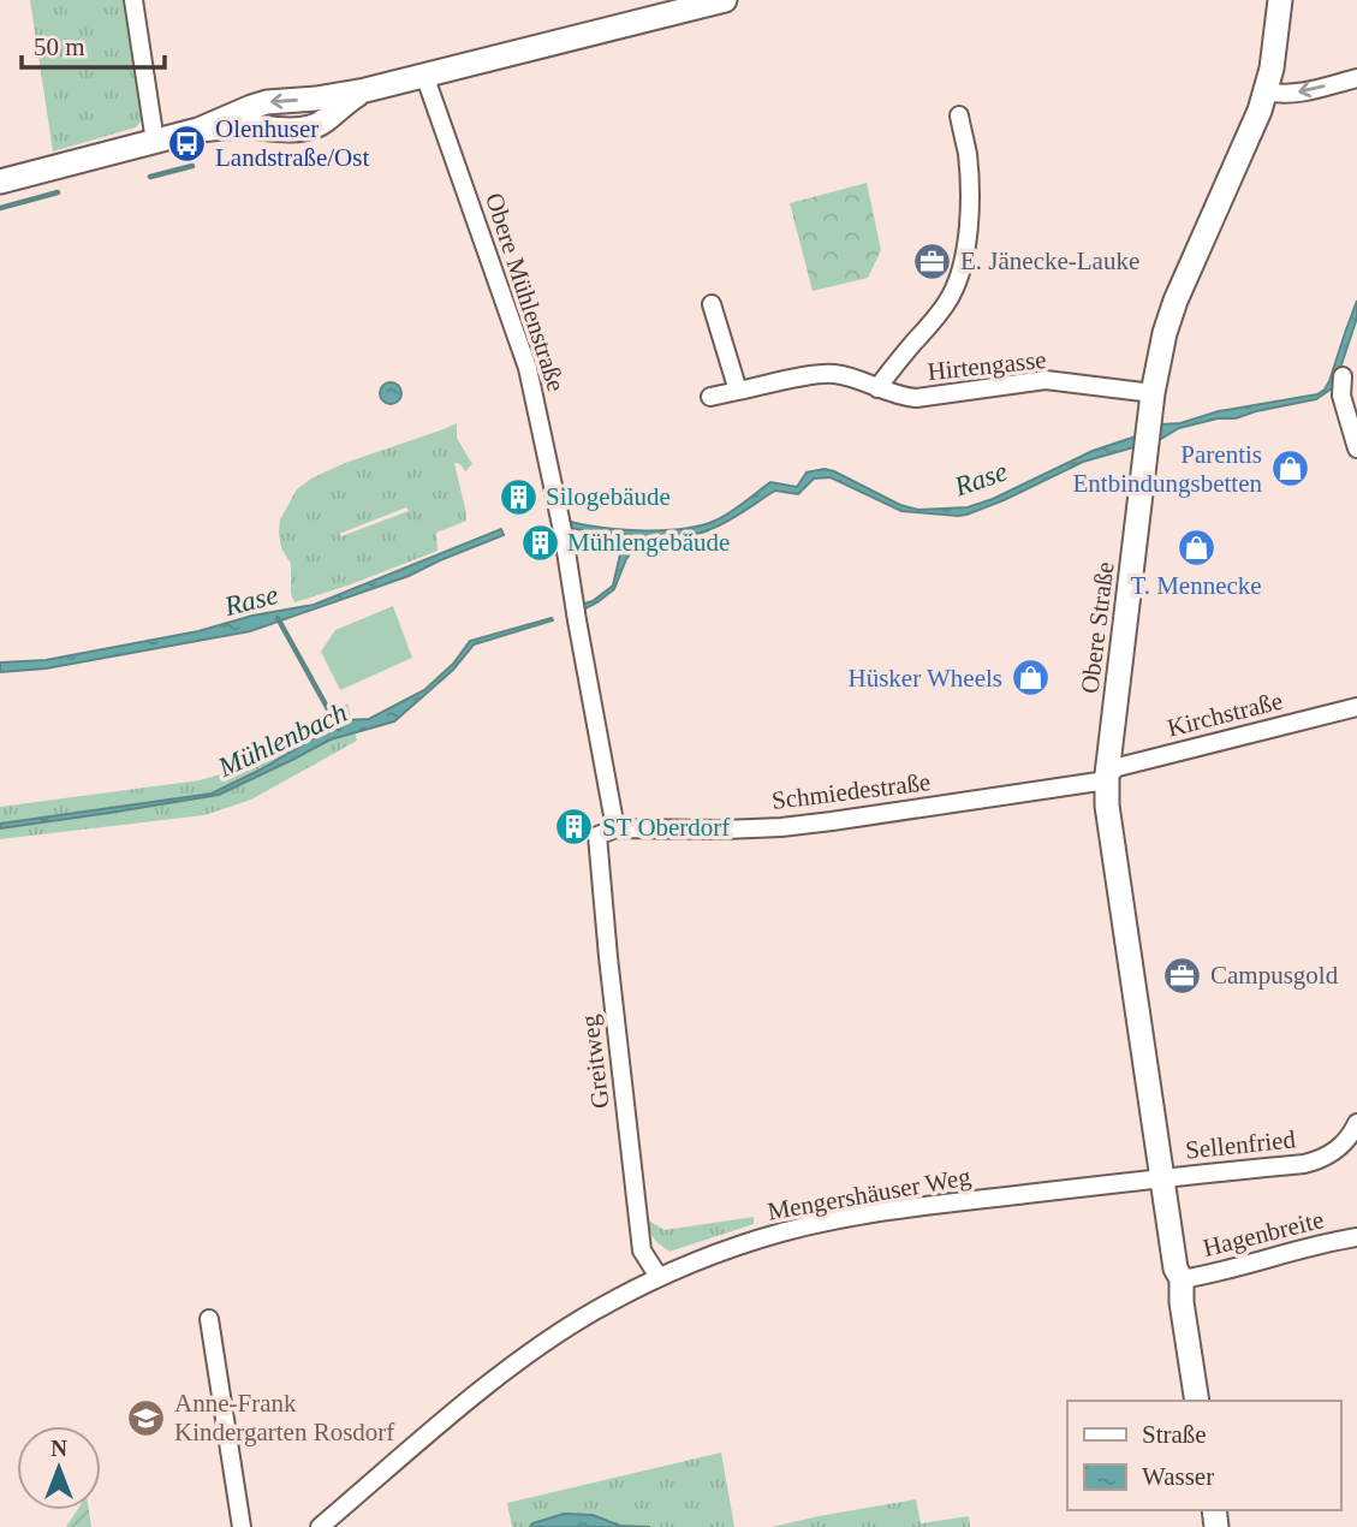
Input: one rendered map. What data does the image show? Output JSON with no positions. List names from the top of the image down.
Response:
{
  "streets": {
    "street": [
      "Obere Mühlenstraße",
      "Hirtengasse",
      "Obere Straße",
      "Kirchstraße",
      "Schmiedestraße",
      "Greitweg",
      "Sellenfried",
      "Mengershäuser Weg",
      "Hagenbreite"
    ]
  },
  "crossings": [
    ["Obere Mühlenstraße", "Schmiedestraße"],
    ["Hirtengasse", "Obere Straße"],
    ["Obere Straße", "Kirchstraße"],
    ["Obere Straße", "Schmiedestraße"],
    ["Obere Straße", "Sellenfried"],
    ["Obere Straße", "Mengershäuser Weg"],
    ["Obere Straße", "Hagenbreite"],
    ["Kirchstraße", "Schmiedestraße"],
    ["Schmiedestraße", "Greitweg"],
    ["Greitweg", "Mengershäuser Weg"],
    ["Sellenfried", "Mengershäuser Weg"]
  ],
  "water": ["Rase", "Mühlenbach"],
  "places": {
    "bus stop": ["Olenhuser Landstraße/Ost"],
    "office": ["E. Jänecke-Lauke", "Campusgold"],
    "shop": ["Parentis Entbindungsbetten", "T. Mennecke", "Hüsker Wheels"],
    "building": ["Silogebäude", "Mühlengebäude", "ST Oberdorf"],
    "school or university": ["Anne-Frank Kindergarten Rosdorf"]
  },
  "legend": ["Straße", "Wasser"],
  "scale_bar": "50 m",
  "north": "top"
}
